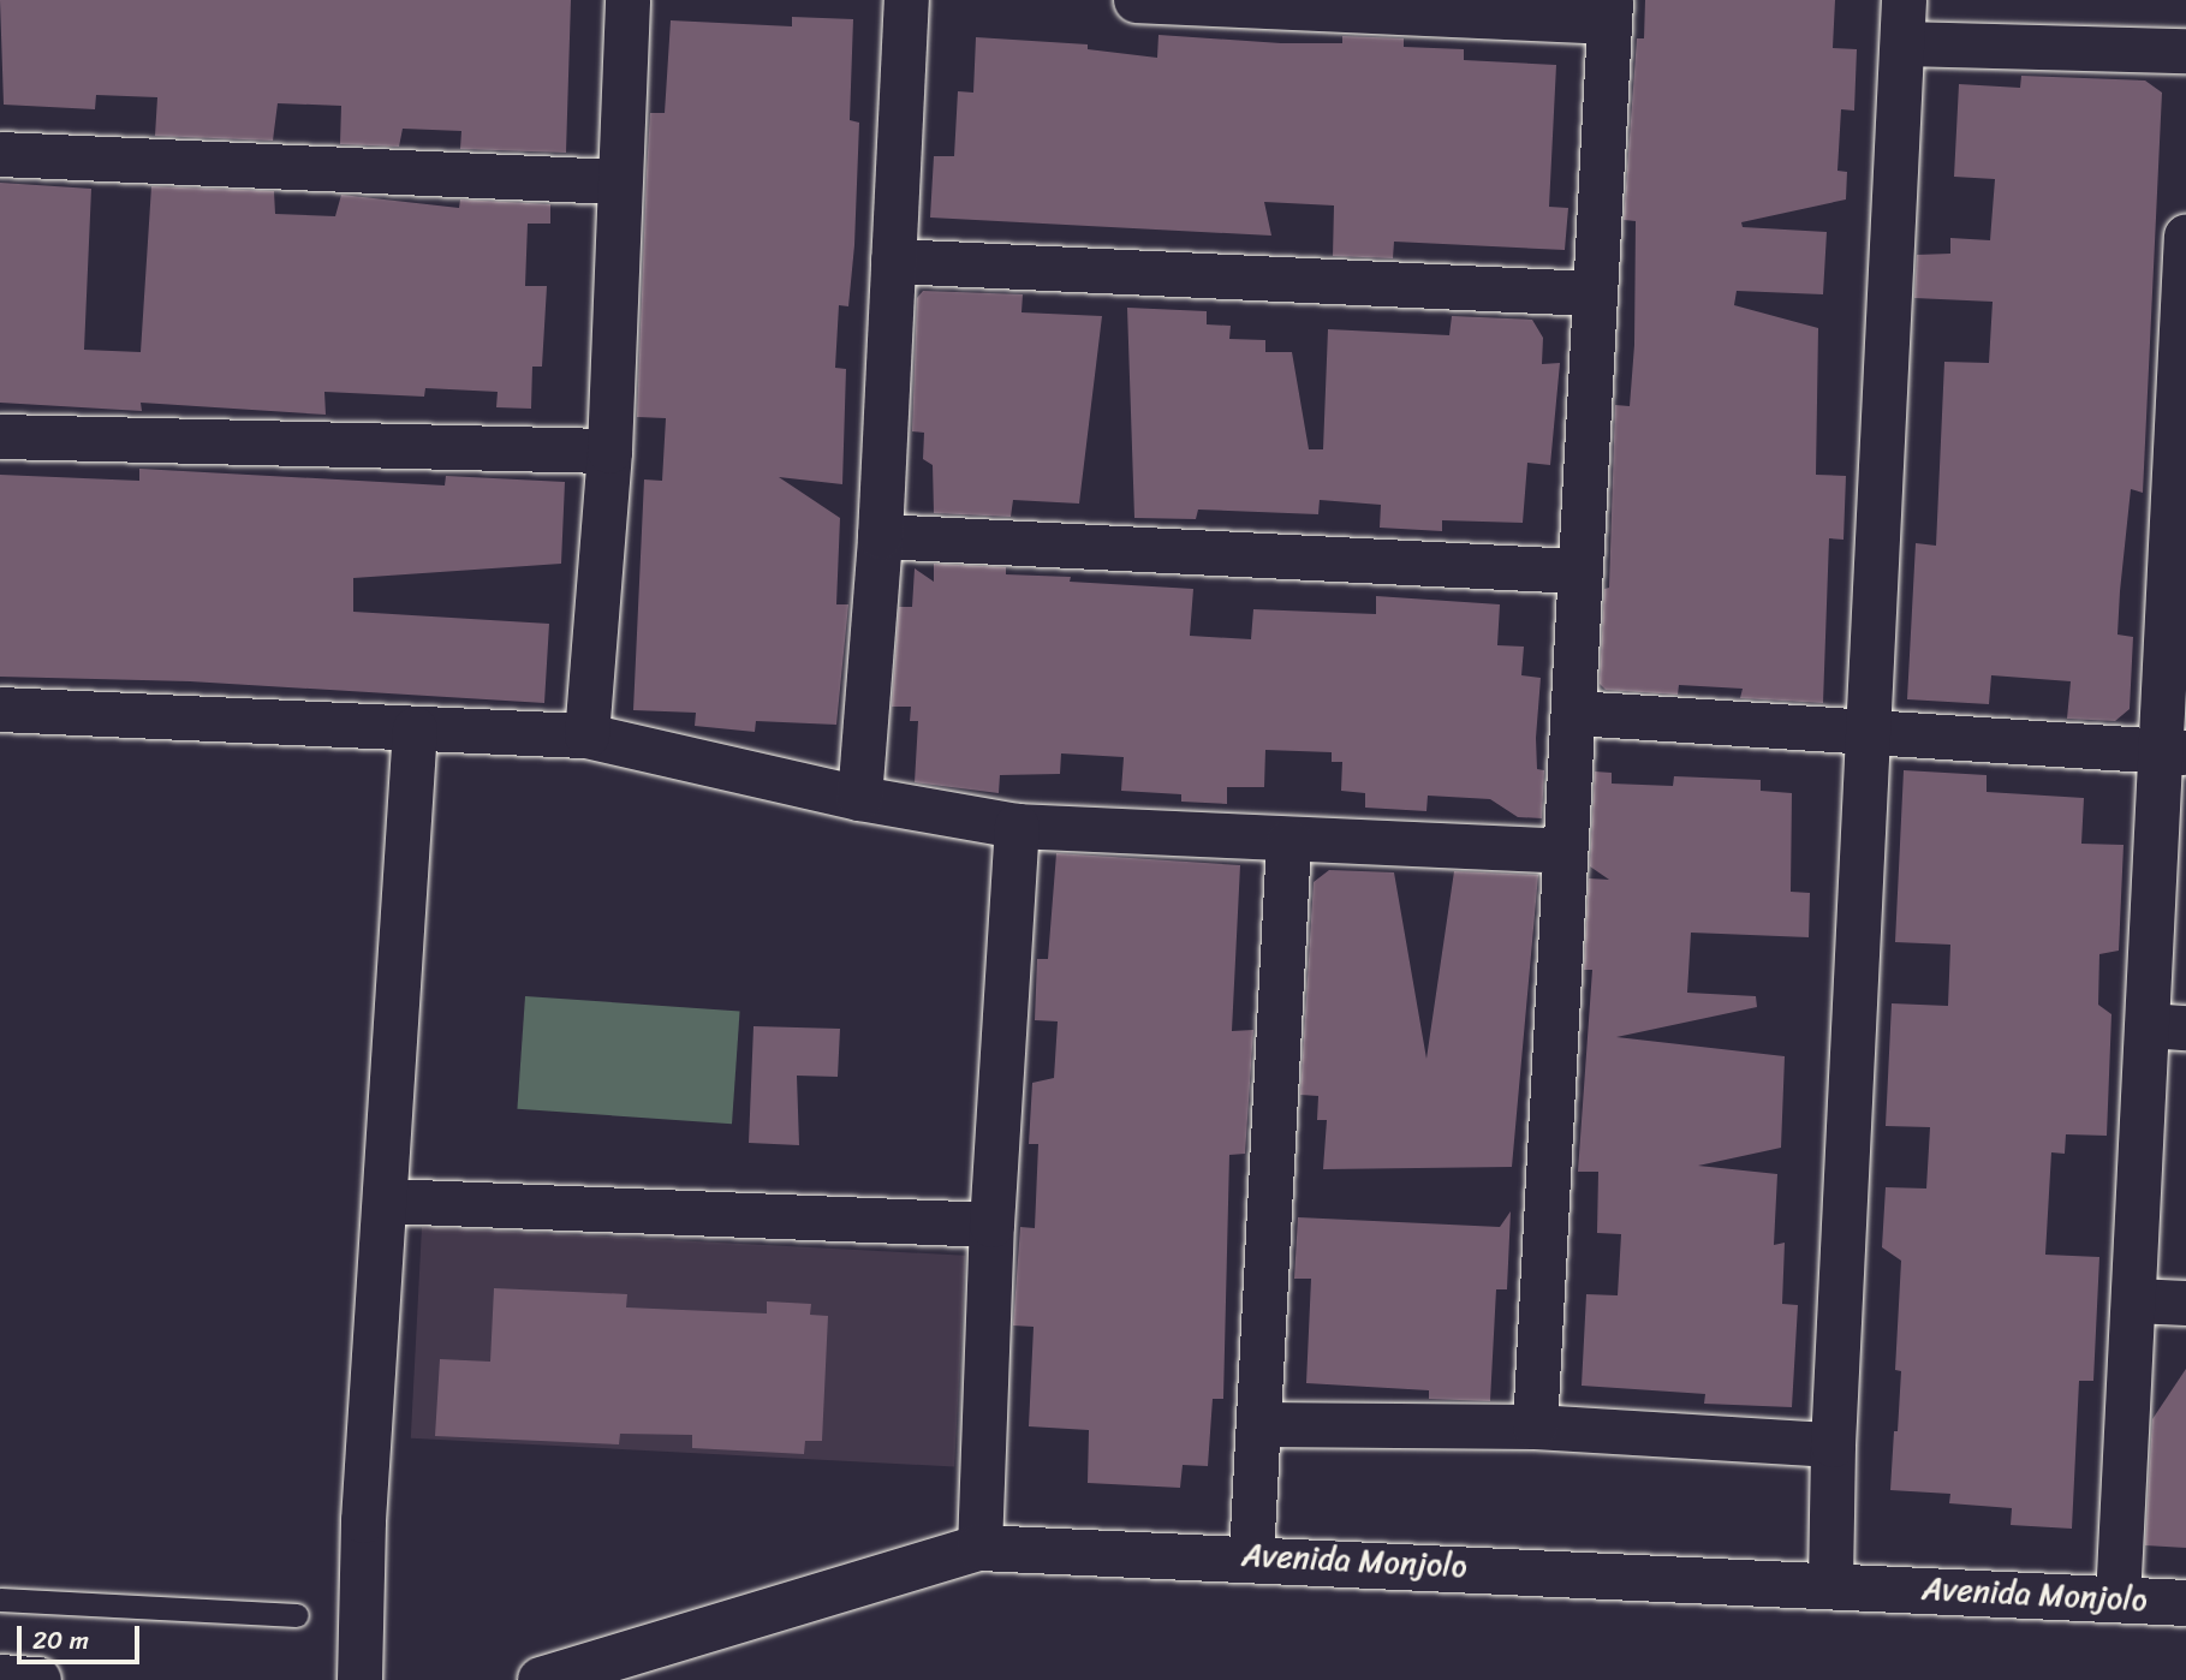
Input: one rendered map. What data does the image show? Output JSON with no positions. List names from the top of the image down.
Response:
{
  "streets": {
    "street": ["Avenida Monjolo"]
  },
  "scale_bar": "20 m"
}
